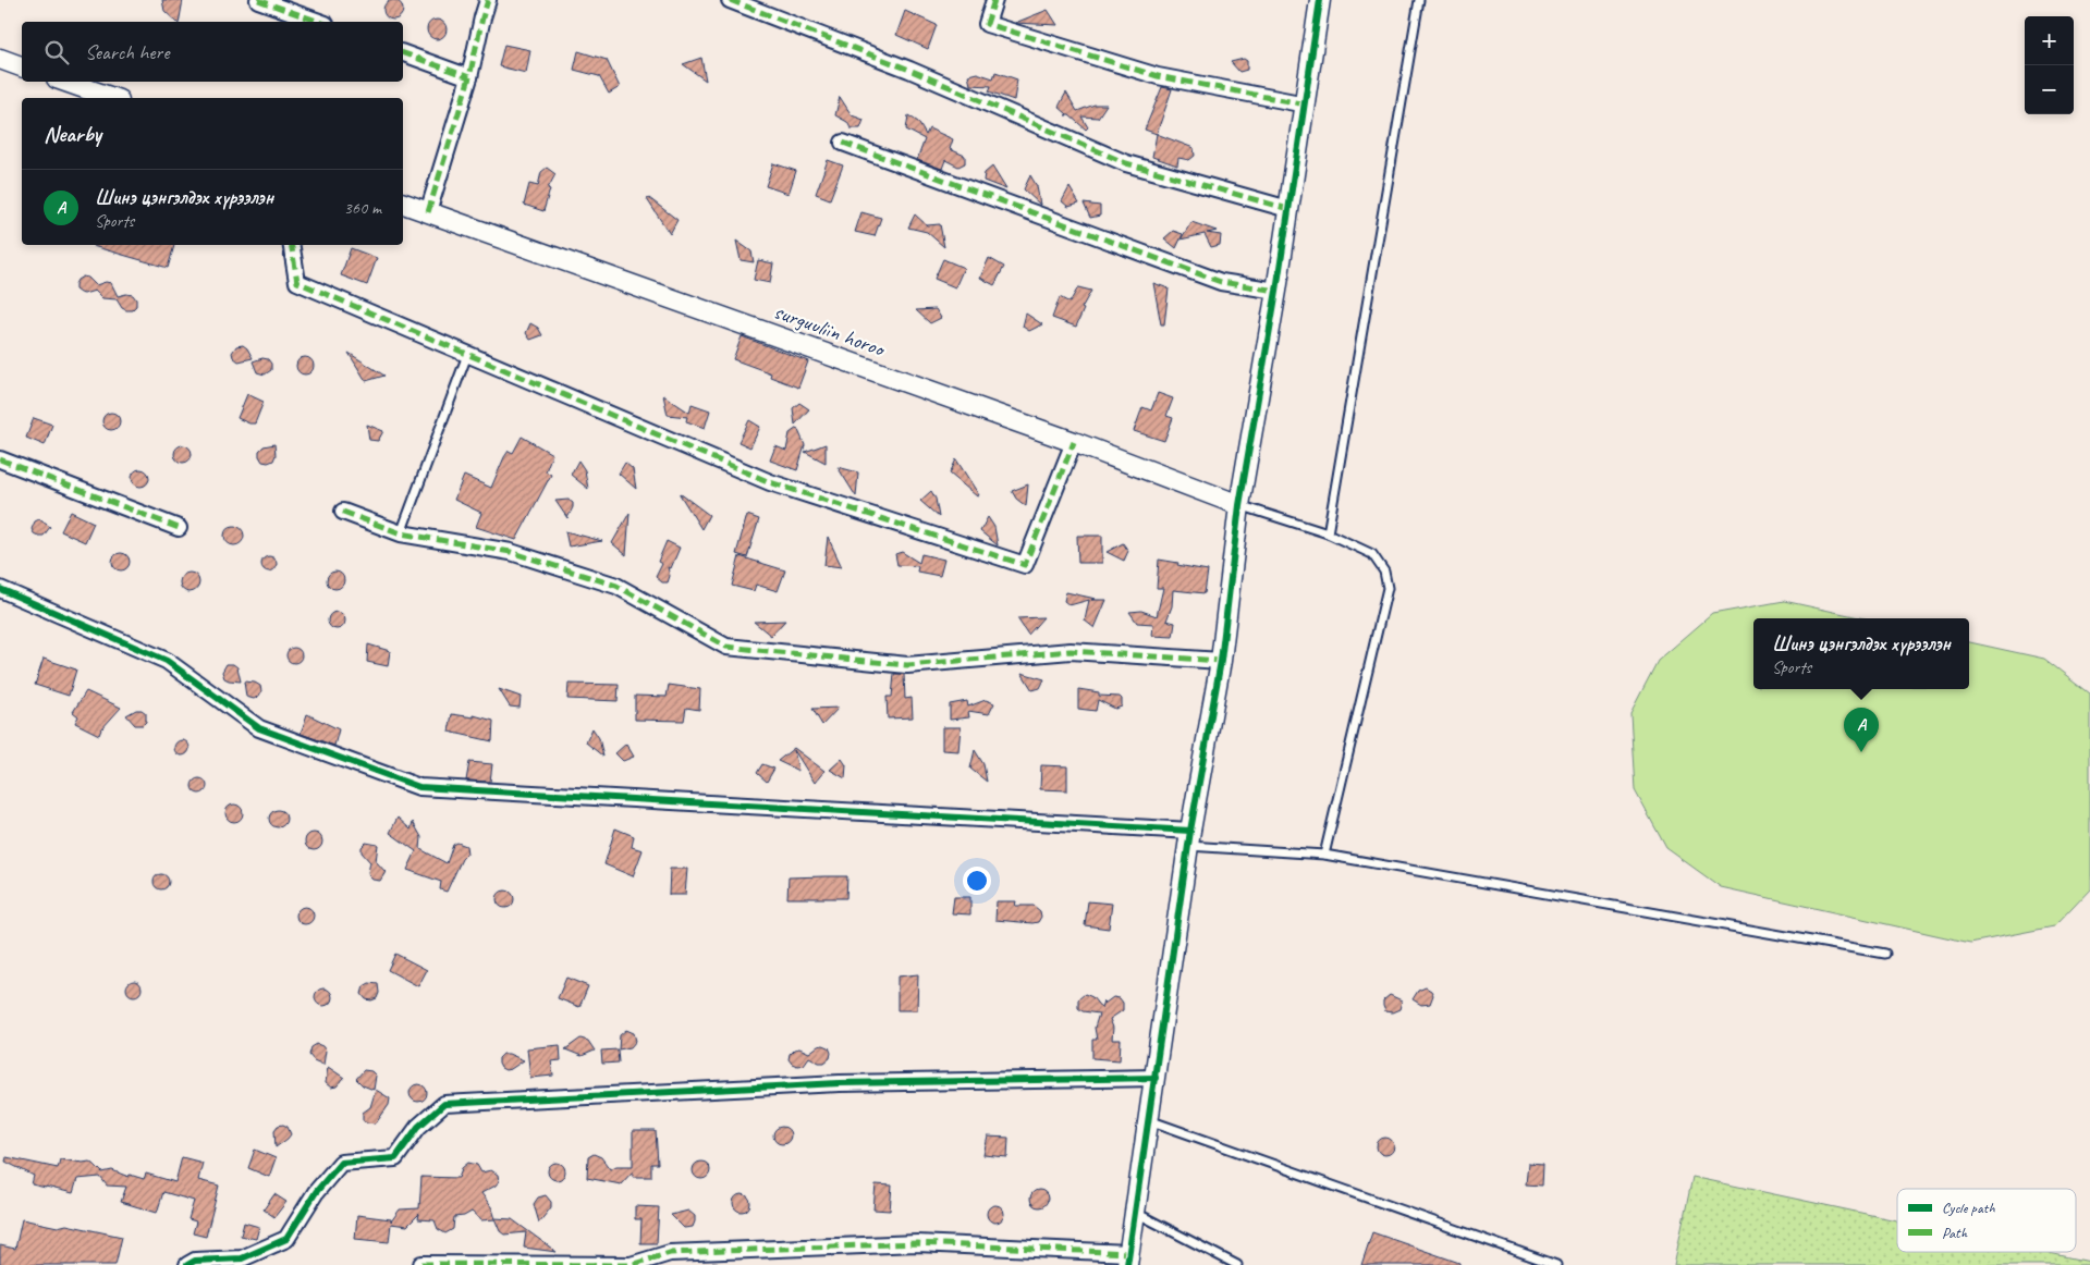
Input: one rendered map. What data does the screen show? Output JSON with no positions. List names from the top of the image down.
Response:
{
  "streets": {
    "street": ["surguuliin horoo"]
  },
  "legend": ["Cycle path", "Path"],
  "page": {
    "map_buttons": ["+", "−"],
    "search": "Search here",
    "heading": "Nearby",
    "list": [
      {
        "mark": "A",
        "name": "Шинэ цэнгэлдэх хүрээлэн",
        "note": "Sports",
        "value": "360 m"
      }
    ],
    "popup": ["Шинэ цэнгэлдэх хүрээлэн", "Sports"],
    "pins": "A"
  }
}
